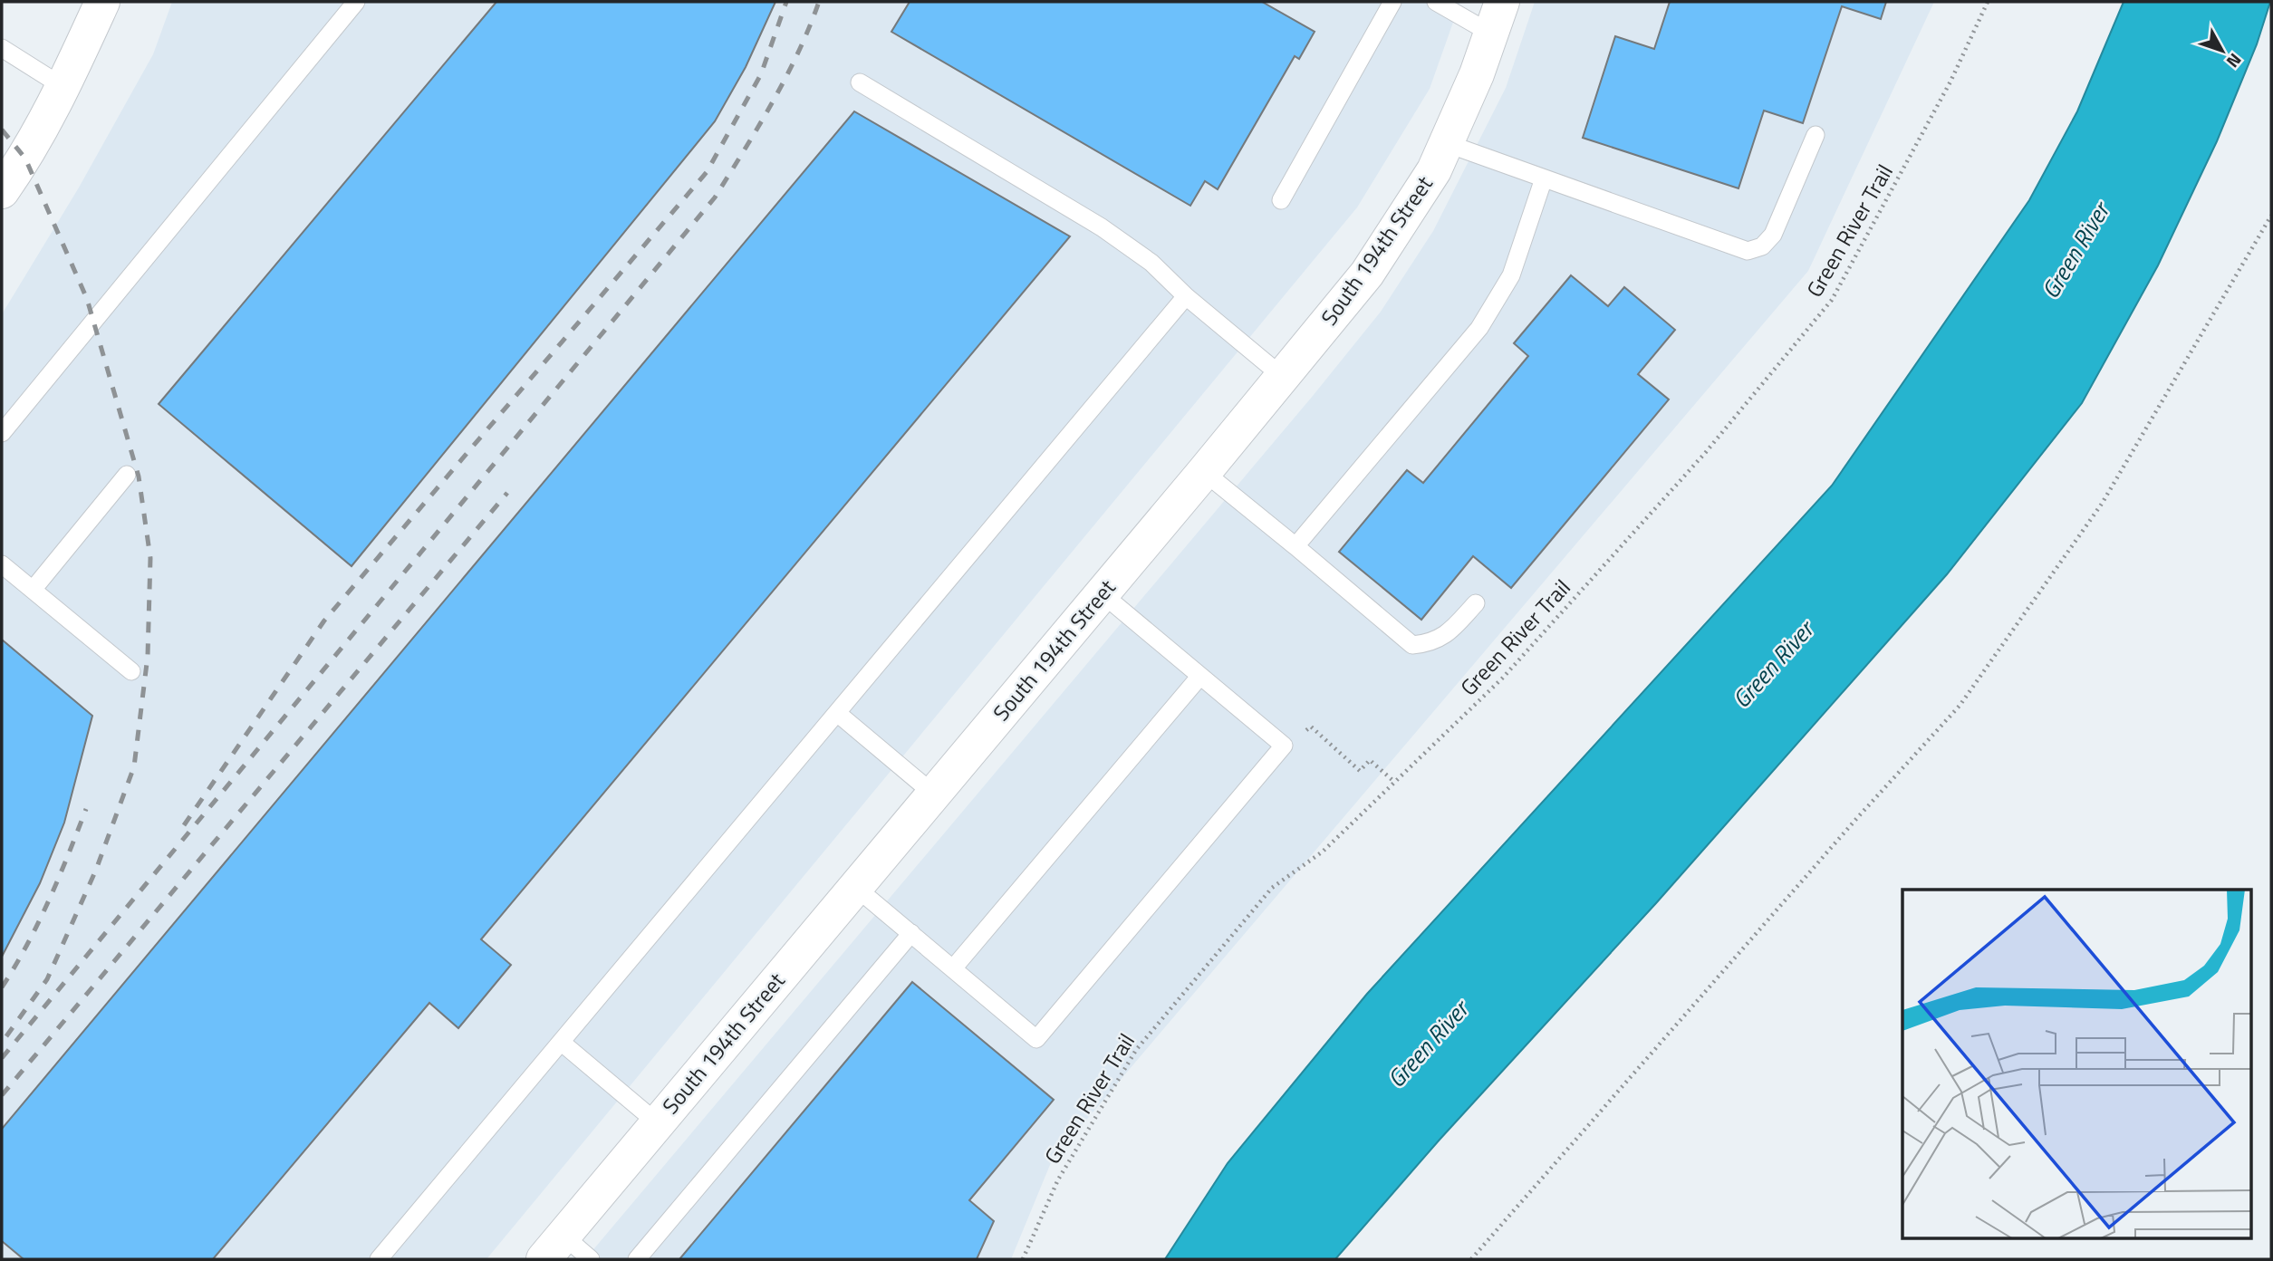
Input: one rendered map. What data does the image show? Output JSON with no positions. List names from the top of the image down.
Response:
{
  "streets": {
    "street": ["South 194th Street"],
    "path": ["Green River Trail"]
  },
  "water": ["Green River"],
  "north": "bottom right"
}
